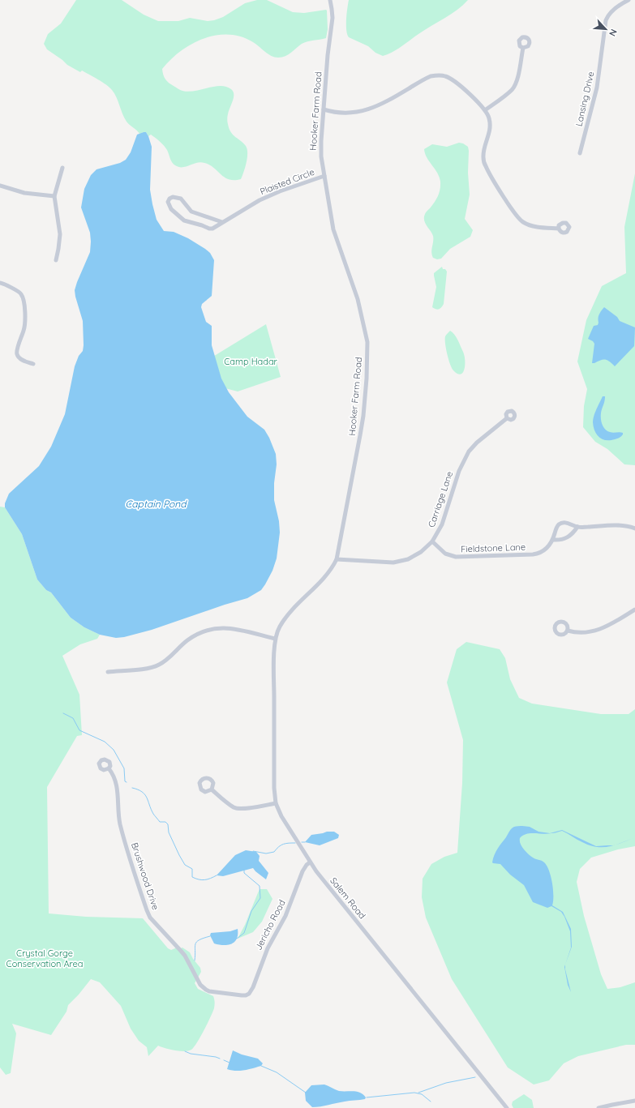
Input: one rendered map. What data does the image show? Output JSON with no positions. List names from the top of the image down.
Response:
{
  "streets": {
    "street": [
      "Lansing Drive",
      "Hooker Farm Road",
      "Plaisted Circle",
      "Carriage Lane",
      "Fieldstone Lane",
      "Brushwood Drive",
      "Salem Road",
      "Jericho Road"
    ]
  },
  "crossings": [
    ["Hooker Farm Road", "Plaisted Circle"],
    ["Hooker Farm Road", "Carriage Lane"],
    ["Hooker Farm Road", "Salem Road"],
    ["Carriage Lane", "Fieldstone Lane"],
    ["Brushwood Drive", "Jericho Road"],
    ["Salem Road", "Jericho Road"]
  ],
  "water": ["Captain Pond"],
  "parks": ["Camp Hadar", "Crystal Gorge Conservation Area"],
  "north": "bottom right"
}
